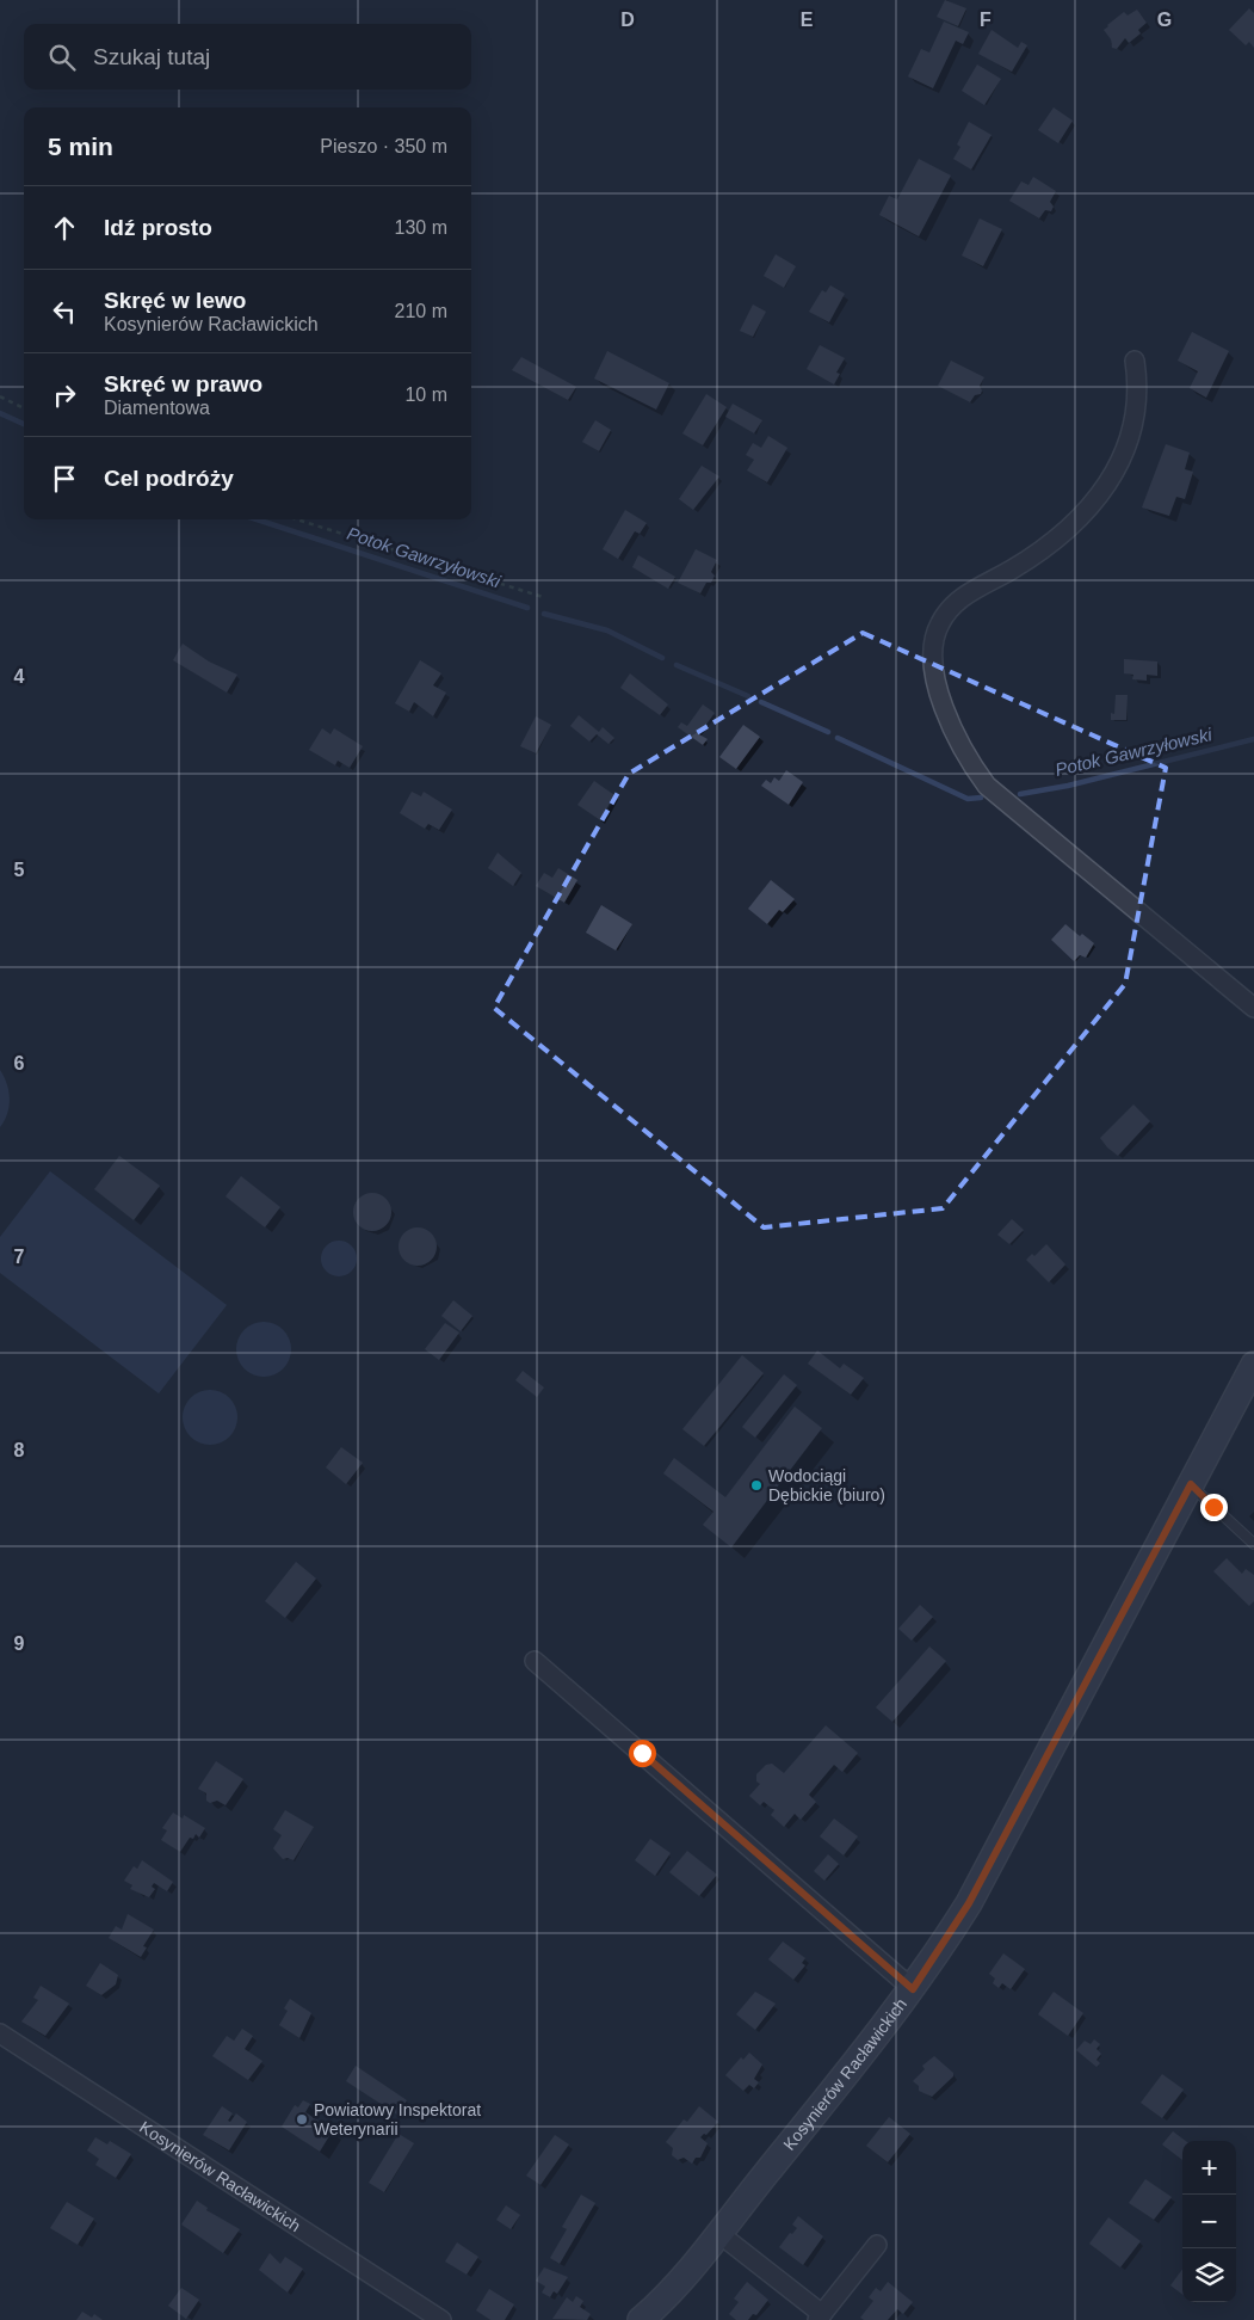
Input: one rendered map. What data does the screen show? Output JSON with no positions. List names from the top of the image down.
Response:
{
  "streets": {
    "street": ["Kosynierów Racławickich"]
  },
  "water": ["Potok Gawrzyłowski"],
  "places": ["Wodociągi Dębickie (biuro)", "Powiatowy Inspektorat Weterynarii"],
  "page": {
    "search": "Szukaj tutaj",
    "heading": ["5 min", "Pieszo · 350 m"],
    "list": [
      ["Idź prosto", "130 m"],
      ["Skręć w lewo", "Kosynierów Racławickich", "210 m"],
      ["Skręć w prawo", "Diamentowa", "10 m"],
      "Cel podróży"
    ],
    "map_buttons": ["+", "−"]
  },
  "grid": {
    "columns": [
      "D",
      "E",
      "F",
      "G"
    ],
    "rows": [
      "4",
      "5",
      "6",
      "7",
      "8",
      "9"
    ]
  }
}
